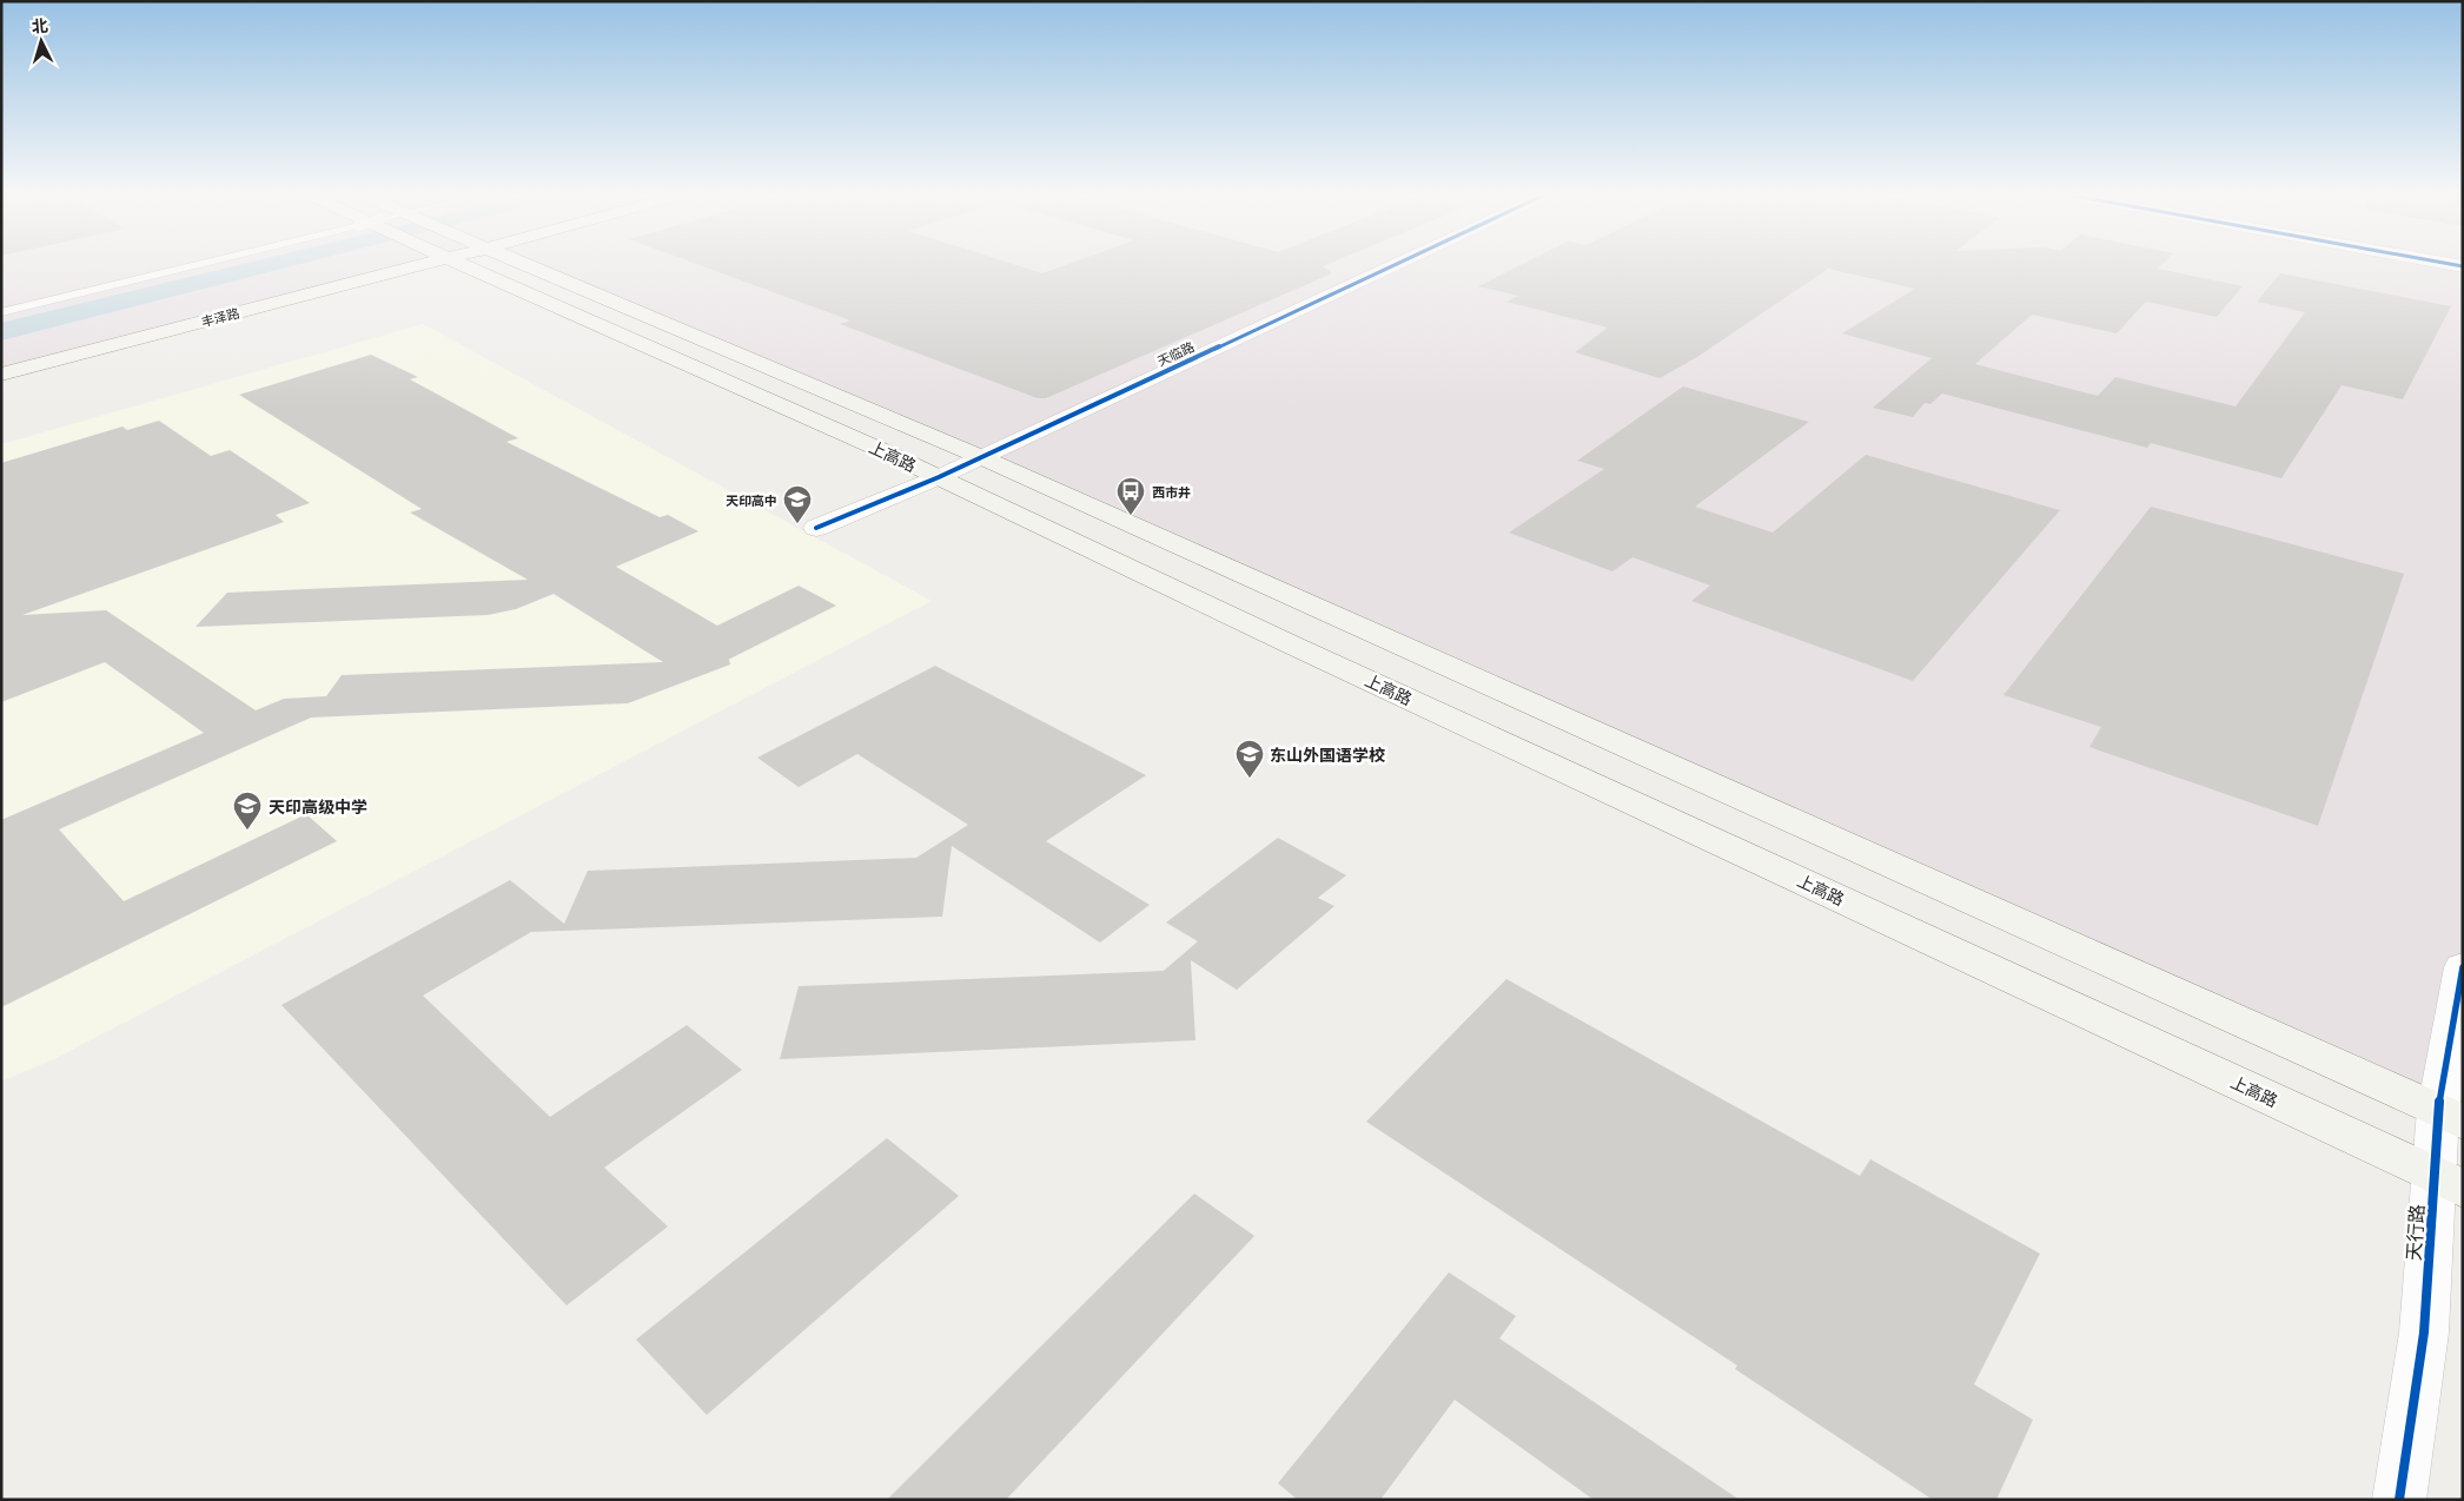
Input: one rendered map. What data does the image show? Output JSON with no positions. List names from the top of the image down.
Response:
{
  "streets": {
    "main road": ["丰泽路", "上高路"],
    "street": ["天临路", "天行路"]
  },
  "crossings": [
    ["天临路", "上高路"],
    ["上高路", "天行路"]
  ],
  "places": {
    "bus stop": ["西市井"],
    "school or university": ["天印高中", "东山外国语学校", "天印高级中学"]
  },
  "north": "top"
}
